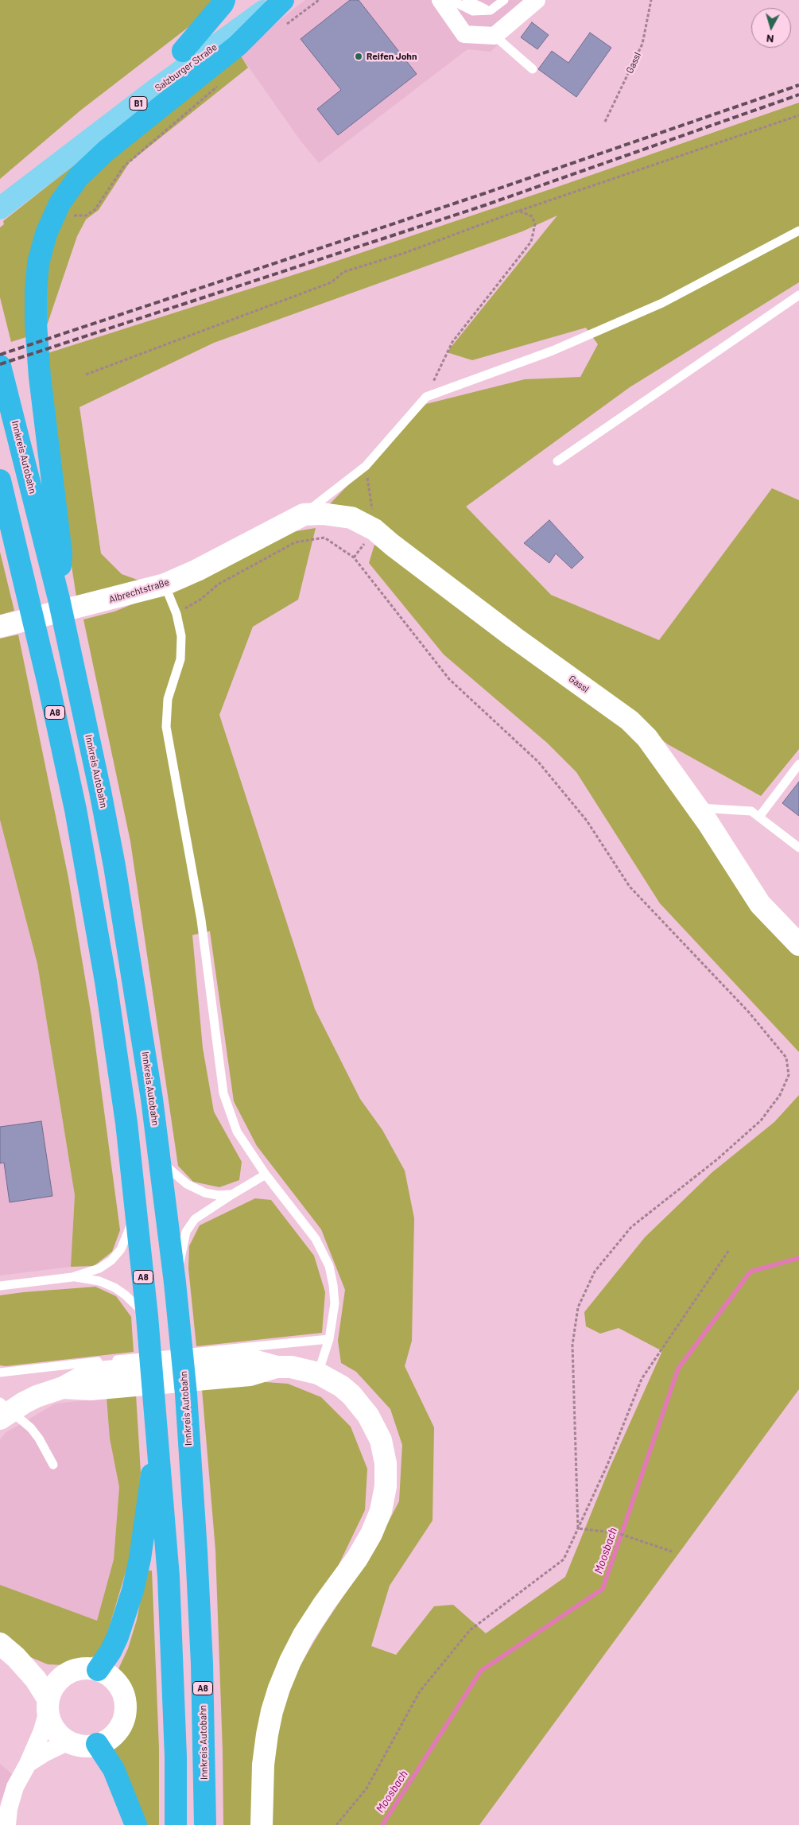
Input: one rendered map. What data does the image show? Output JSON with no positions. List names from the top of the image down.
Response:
{
  "streets": {
    "highway": ["Innkreis Autobahn", "A8"],
    "main road": ["Salzburger Straße", "B1"],
    "street": ["Gassl", "Albrechtstraße"]
  },
  "crossings": [
    ["Gassl", "Albrechtstraße"]
  ],
  "water": ["Moosbach"],
  "places": ["Reifen John"],
  "north": "bottom"
}
